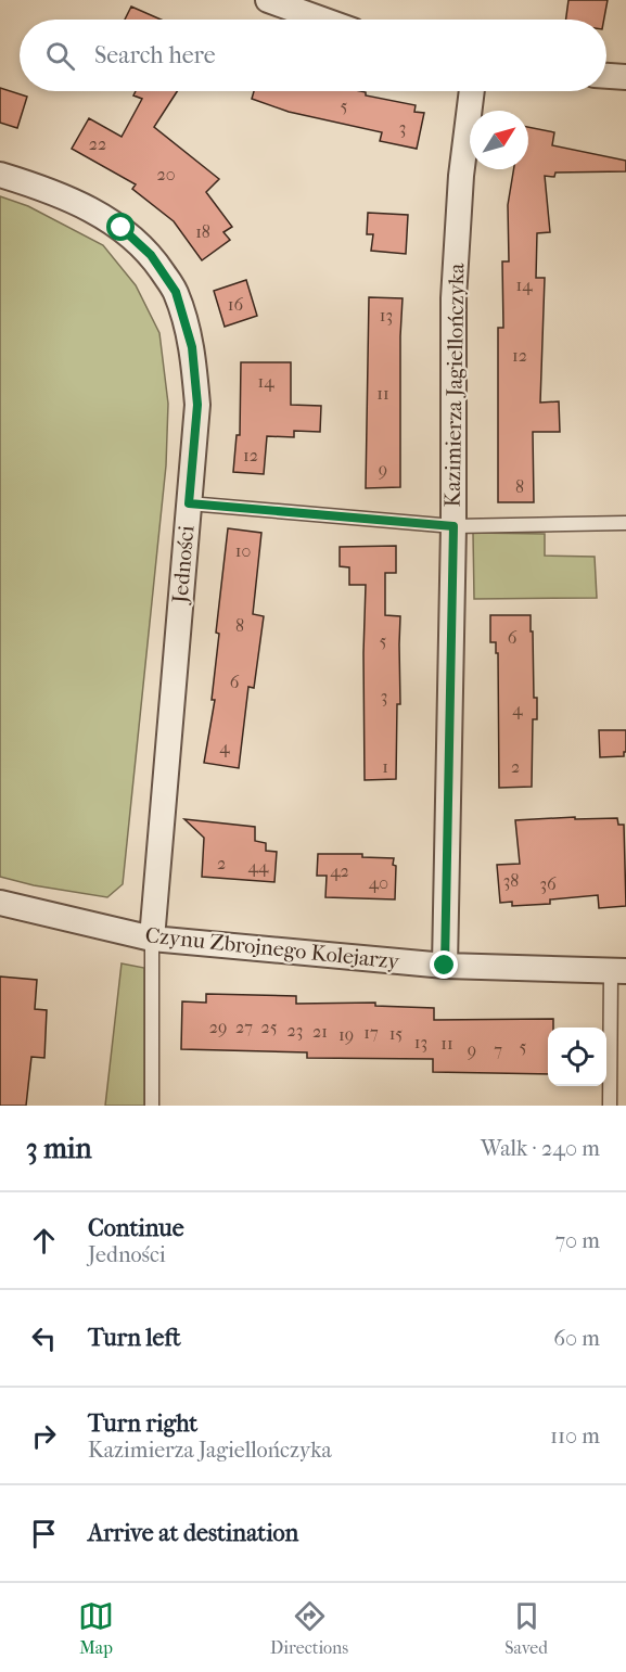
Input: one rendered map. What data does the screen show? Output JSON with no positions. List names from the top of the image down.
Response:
{
  "streets": {
    "street": ["Kazimierza Jagiellończyka", "Jedności", "Czynu Zbrojnego Kolejarzy"]
  },
  "crossings": [
    ["Kazimierza Jagiellończyka", "Czynu Zbrojnego Kolejarzy"],
    ["Jedności", "Czynu Zbrojnego Kolejarzy"]
  ],
  "house_numbers": [
    "5",
    "3",
    "22",
    "20",
    "18",
    "14",
    "16",
    "13",
    "12",
    "14",
    "11",
    "12",
    "9",
    "8",
    "10",
    "8",
    "6",
    "5",
    "6",
    "3",
    "4",
    "4",
    "1",
    "2",
    "2",
    "44",
    "42",
    "38",
    "40",
    "36",
    "29",
    "27",
    "25",
    "23",
    "21",
    "17",
    "15",
    "19",
    "13",
    "11",
    "5",
    "9",
    "7"
  ],
  "north": "top right",
  "page": {
    "search": "Search here",
    "heading": ["3 min", "Walk · 240 m"],
    "list": [
      ["Continue", "Jedności", "70 m"],
      ["Turn left", "60 m"],
      ["Turn right", "Kazimierza Jagiellończyka", "110 m"],
      "Arrive at destination"
    ],
    "nav": ["Map", "Directions", "Saved"]
  }
}
